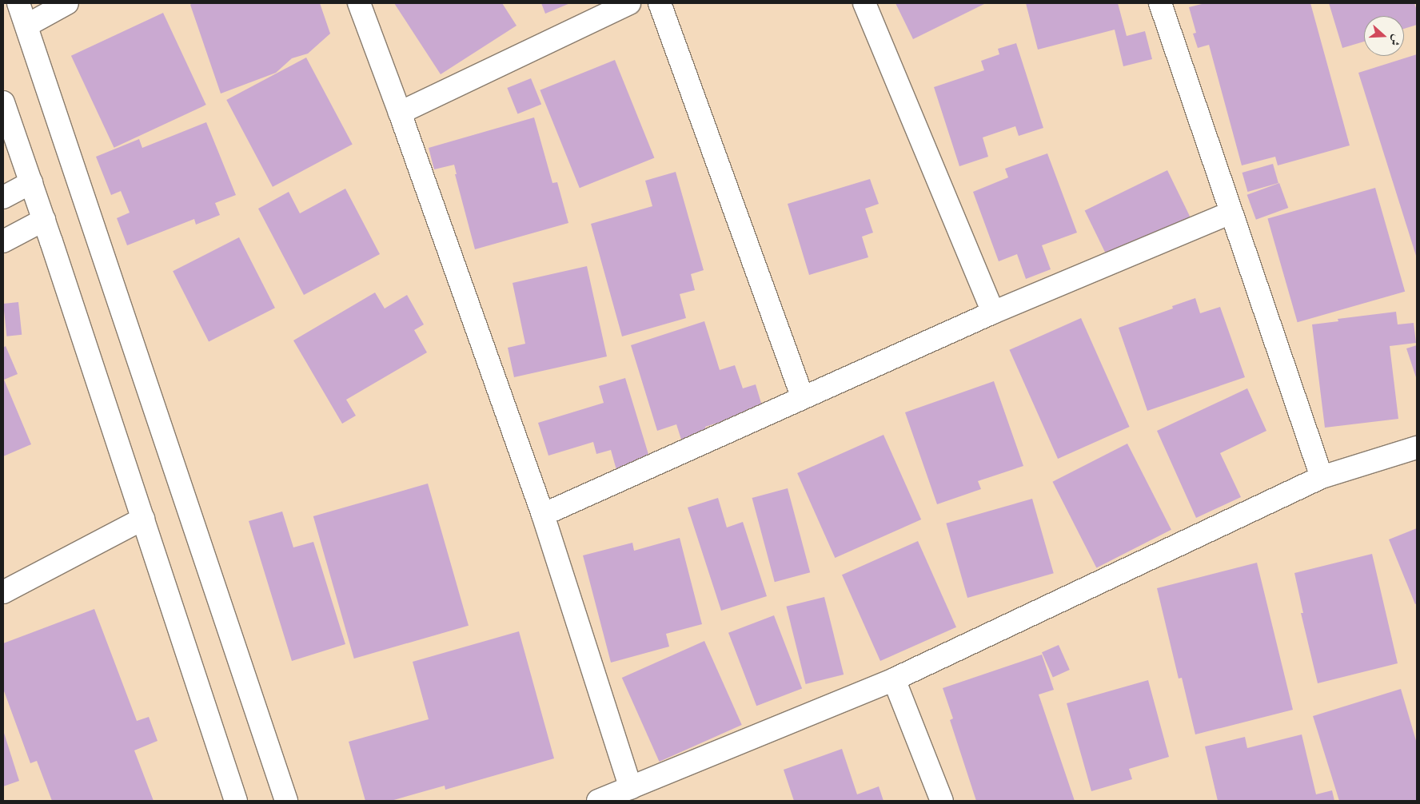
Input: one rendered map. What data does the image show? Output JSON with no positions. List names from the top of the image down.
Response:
{
  "north": "right"
}
